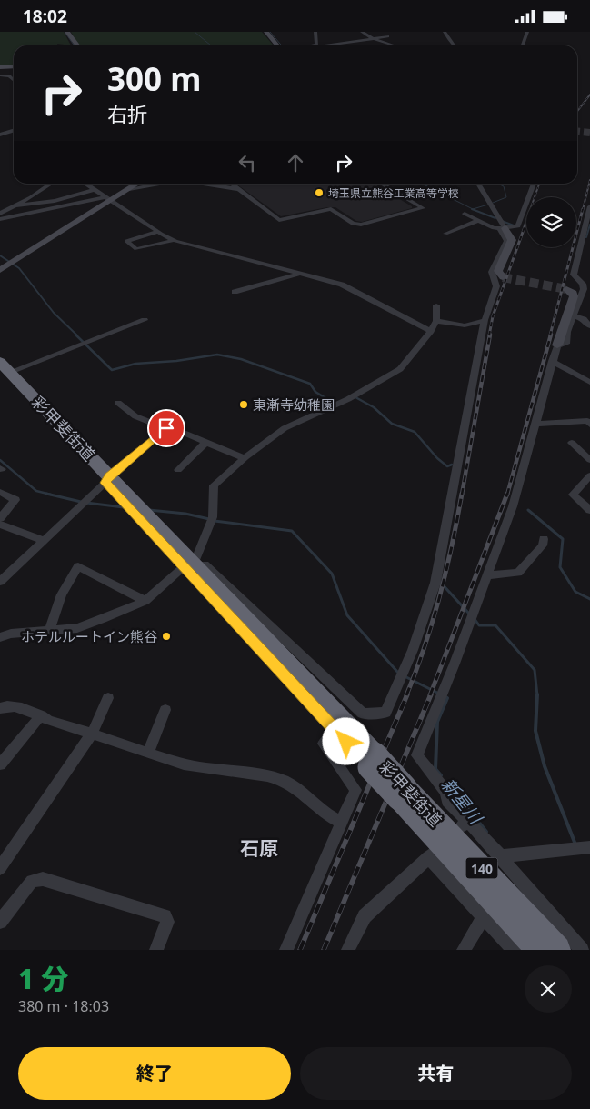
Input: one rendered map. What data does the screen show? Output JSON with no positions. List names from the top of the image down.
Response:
{
  "streets": {
    "highway": ["彩甲斐街道", "140"]
  },
  "districts": ["石原"],
  "water": ["新星川"],
  "places": ["埼玉県立熊谷工業高等学校", "東漸寺幼稚園", "ホテルルートイン熊谷"],
  "page": {
    "status": "18:02",
    "turn": ["300 m", "右折"],
    "heading": ["1 分", "380 m · 18:03"],
    "buttons": ["終了", "共有"]
  }
}
